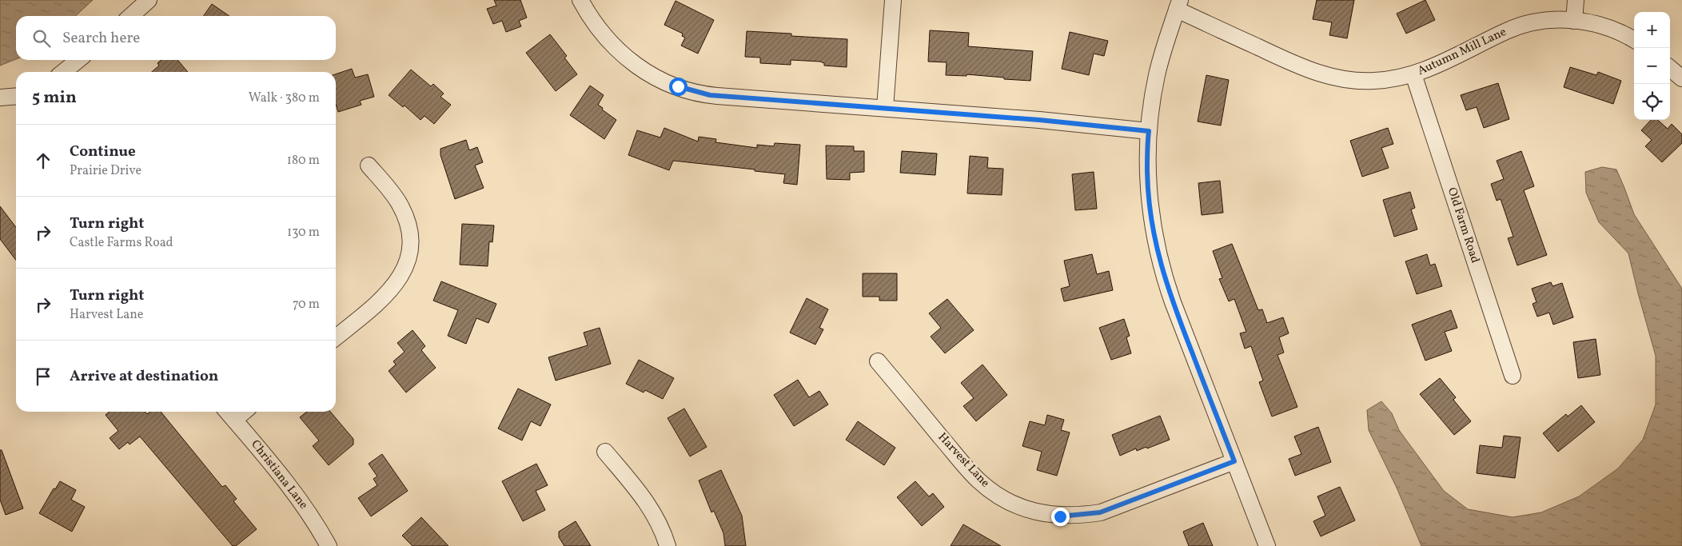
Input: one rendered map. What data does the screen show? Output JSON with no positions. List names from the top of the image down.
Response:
{
  "streets": {
    "street": [
      "Autumn Mill Lane",
      "Old Farm Road",
      "Harvest Lane",
      "Christiana Lane"
    ]
  },
  "crossings": [
    ["Autumn Mill Lane", "Old Farm Road"]
  ],
  "page": {
    "map_buttons": ["+", "−"],
    "search": "Search here",
    "heading": ["5 min", "Walk · 380 m"],
    "list": [
      ["Continue", "Prairie Drive", "180 m"],
      ["Turn right", "Castle Farms Road", "130 m"],
      ["Turn right", "Harvest Lane", "70 m"],
      "Arrive at destination"
    ]
  }
}
